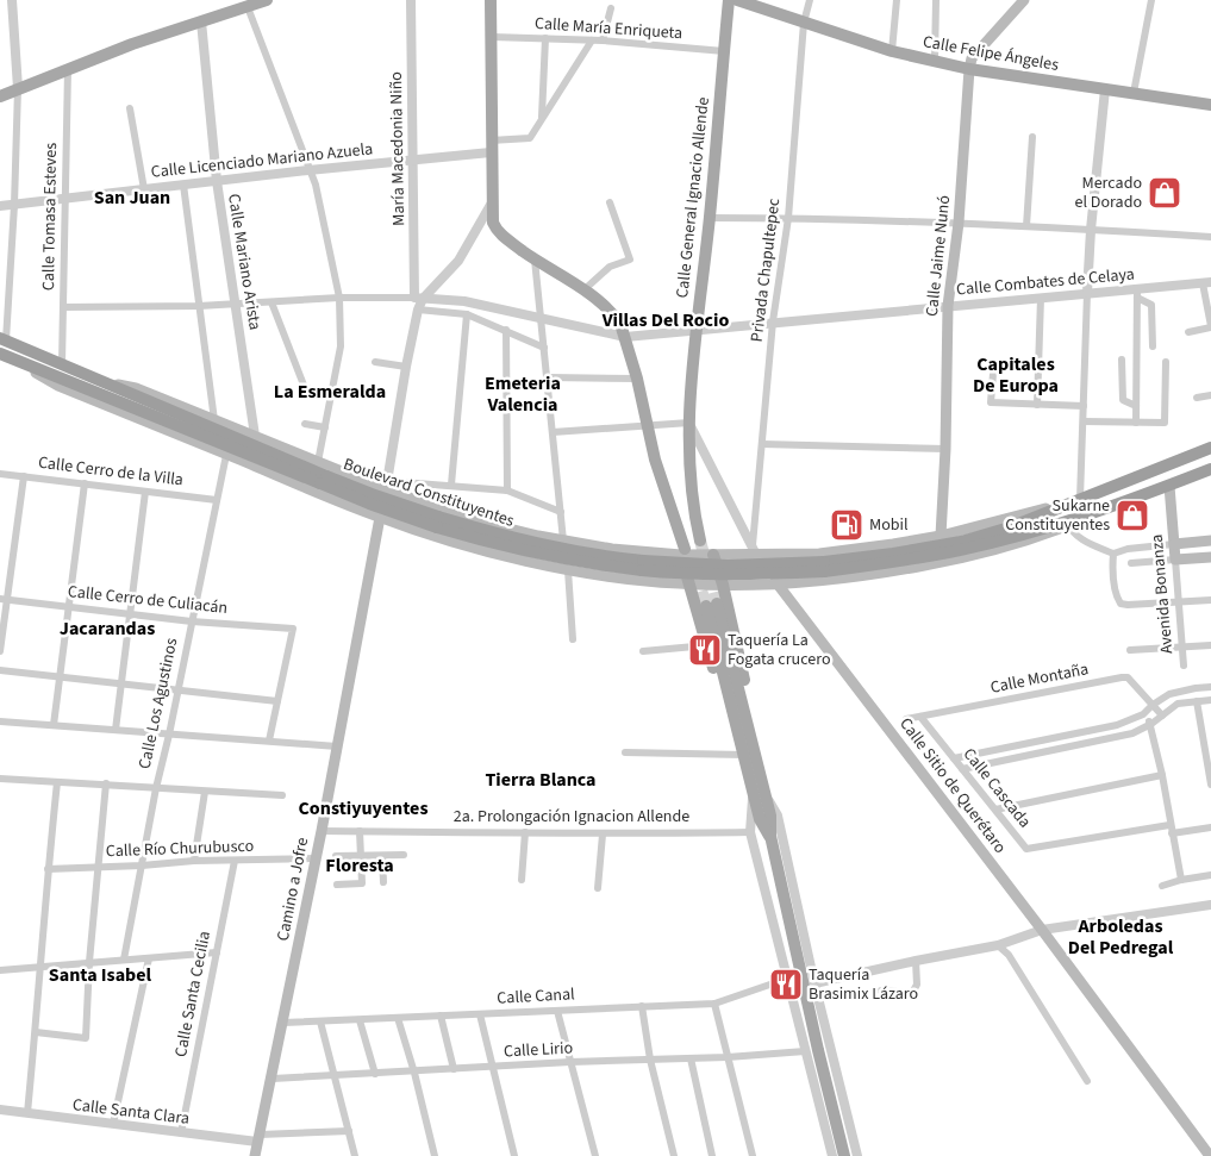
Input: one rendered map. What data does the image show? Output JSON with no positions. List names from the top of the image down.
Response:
{
  "streets": {
    "highway": ["Boulevard Constituyentes"],
    "main road": [
      "Calle Felipe Ángeles",
      "Calle General Ignacio Allende",
      "Calle Jaime Nunó",
      "Avenida Bonanza",
      "Calle Sitio de Querétaro",
      "Camino a Jofre"
    ],
    "street": [
      "Calle María Enriqueta",
      "María Macedonia Niño",
      "Calle Licenciado Mariano Azuela",
      "Calle Tomasa Esteves",
      "Calle Mariano Arista",
      "Privada Chapultepec",
      "Calle Combates de Celaya",
      "Calle Cerro de la Villa",
      "Calle Cerro de Culiacán",
      "Calle Montaña",
      "Calle Los Agustinos",
      "Calle Cascada",
      "2a. Prolongación Ignacion Allende",
      "Calle Río Churubusco",
      "Calle Santa Cecilia",
      "Calle Canal",
      "Calle Lirio",
      "Calle Santa Clara"
    ]
  },
  "crossings": [
    ["Calle María Enriqueta", "Calle General Ignacio Allende"],
    ["Calle Felipe Ángeles", "Calle Jaime Nunó"],
    ["Calle Felipe Ángeles", "Privada Chapultepec"],
    ["María Macedonia Niño", "Calle Licenciado Mariano Azuela"],
    ["María Macedonia Niño", "Calle Combates de Celaya"],
    ["Calle Licenciado Mariano Azuela", "Calle Tomasa Esteves"],
    ["Calle Licenciado Mariano Azuela", "Calle Mariano Arista"],
    ["Calle General Ignacio Allende", "Calle Combates de Celaya"],
    ["Calle General Ignacio Allende", "Calle Sitio de Querétaro"],
    ["Calle Tomasa Esteves", "Boulevard Constituyentes"],
    ["Calle Jaime Nunó", "Calle Combates de Celaya"],
    ["Privada Chapultepec", "Calle Combates de Celaya"],
    ["Privada Chapultepec", "Calle Sitio de Querétaro"],
    ["Calle Cerro de la Villa", "Calle Los Agustinos"],
    ["Boulevard Constituyentes", "Avenida Bonanza"],
    ["Boulevard Constituyentes", "Calle Los Agustinos"],
    ["Calle Cerro de Culiacán", "Calle Los Agustinos"],
    ["Calle Montaña", "Calle Cascada"],
    ["Calle Los Agustinos", "Calle Río Churubusco"],
    ["2a. Prolongación Ignacion Allende", "Camino a Jofre"],
    ["Calle Río Churubusco", "Camino a Jofre"],
    ["Calle Río Churubusco", "Calle Santa Cecilia"],
    ["Camino a Jofre", "Calle Canal"],
    ["Camino a Jofre", "Calle Lirio"],
    ["Camino a Jofre", "Calle Santa Clara"],
    ["Calle Santa Cecilia", "Calle Santa Clara"]
  ],
  "districts": [
    "San Juan",
    "Villas Del Rocio",
    "Capitales De Europa",
    "Emeteria Valencia",
    "La Esmeralda",
    "Jacarandas",
    "Tierra Blanca",
    "Constiyuyentes",
    "Floresta",
    "Arboledas Del Pedregal",
    "Santa Isabel"
  ],
  "places": {
    "shop": ["Mercado el Dorado", "Sukarne Constituyentes"],
    "fuel station": ["Mobil"],
    "restaurant": ["Taquería La Fogata crucero", "Taquería Brasimix Lázaro"]
  }
}
